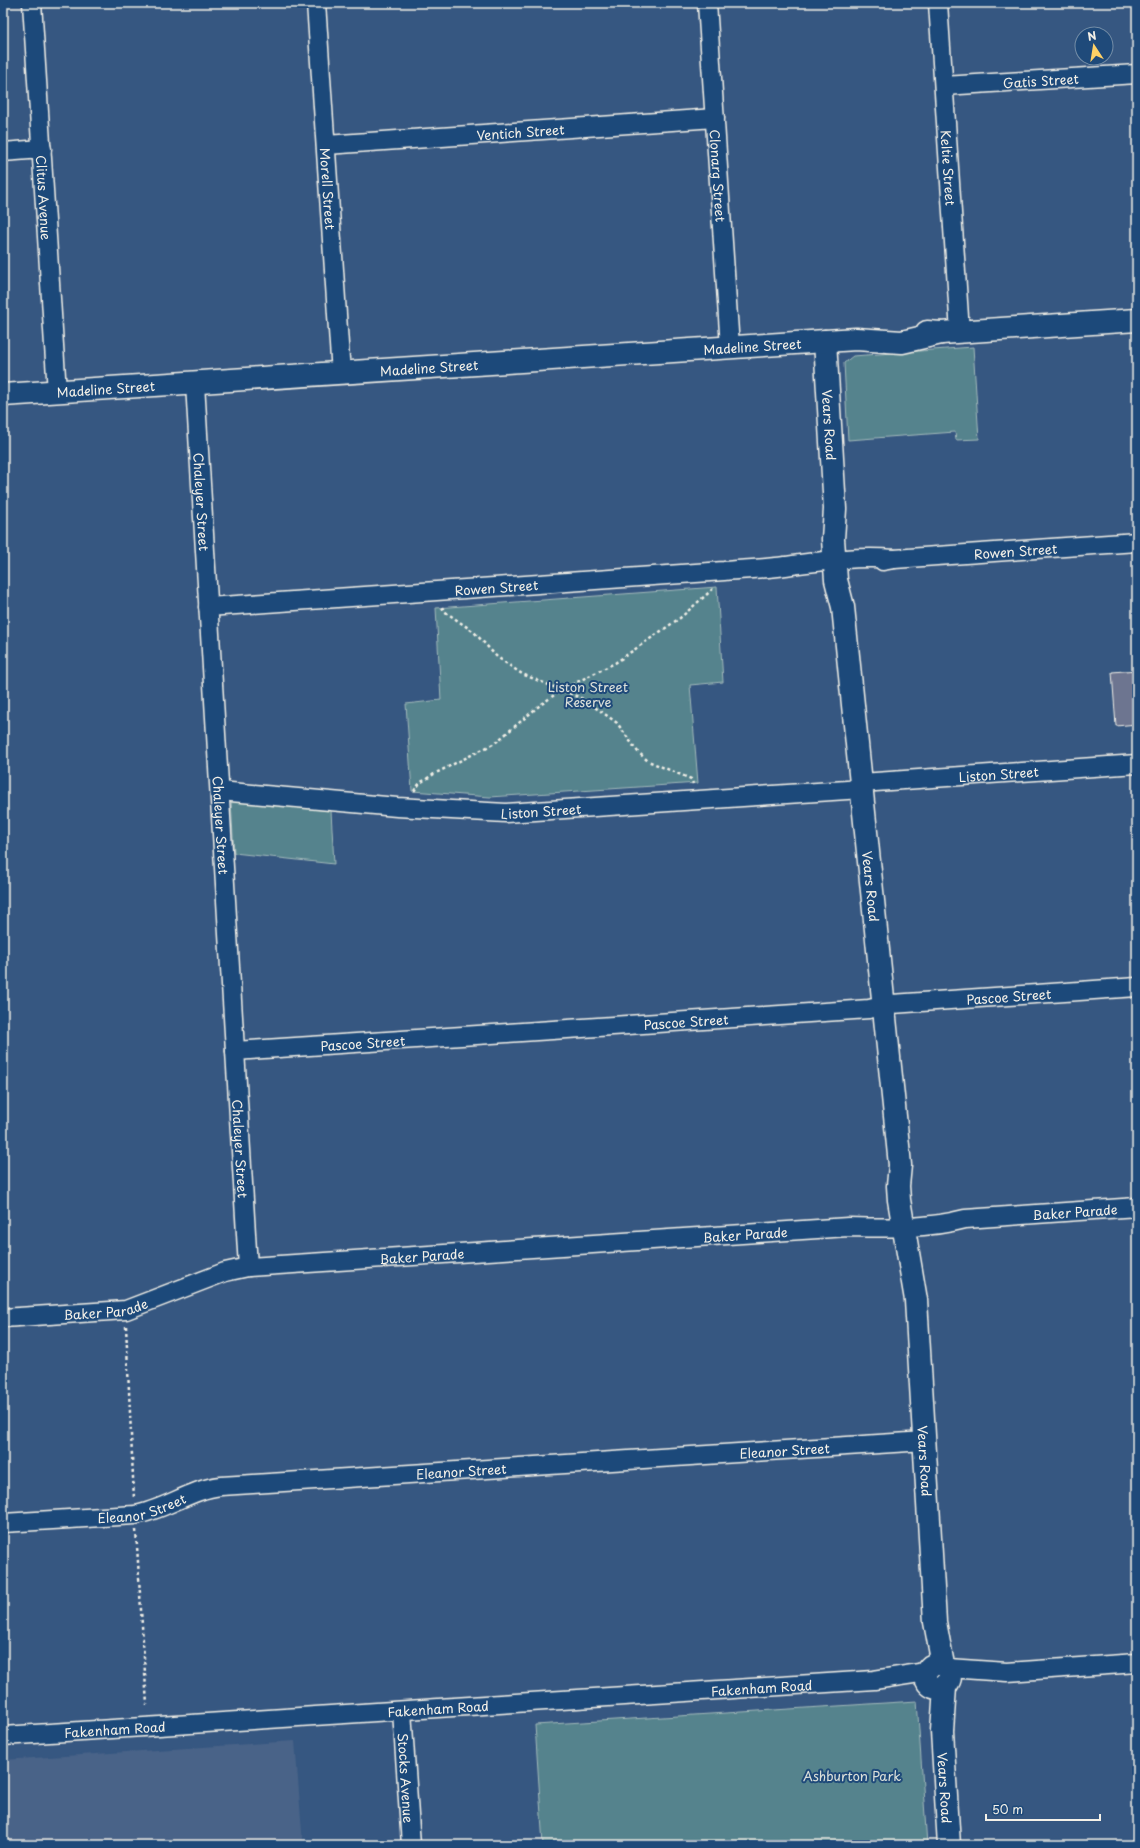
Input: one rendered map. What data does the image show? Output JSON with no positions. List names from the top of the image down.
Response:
{
  "streets": {
    "street": [
      "Gatis Street",
      "Ventich Street",
      "Keltie Street",
      "Clonarg Street",
      "Morell Street",
      "Clitus Avenue",
      "Madeline Street",
      "Vears Road",
      "Chaleyer Street",
      "Rowen Street",
      "Liston Street",
      "Pascoe Street",
      "Baker Parade",
      "Eleanor Street",
      "Fakenham Road",
      "Stocks Avenue"
    ]
  },
  "crossings": [
    ["Gatis Street", "Keltie Street"],
    ["Ventich Street", "Clonarg Street"],
    ["Ventich Street", "Morell Street"],
    ["Keltie Street", "Madeline Street"],
    ["Clonarg Street", "Madeline Street"],
    ["Morell Street", "Madeline Street"],
    ["Clitus Avenue", "Madeline Street"],
    ["Madeline Street", "Vears Road"],
    ["Madeline Street", "Chaleyer Street"],
    ["Vears Road", "Rowen Street"],
    ["Vears Road", "Liston Street"],
    ["Vears Road", "Pascoe Street"],
    ["Vears Road", "Baker Parade"],
    ["Vears Road", "Eleanor Street"],
    ["Vears Road", "Fakenham Road"],
    ["Chaleyer Street", "Rowen Street"],
    ["Chaleyer Street", "Liston Street"],
    ["Chaleyer Street", "Pascoe Street"],
    ["Chaleyer Street", "Baker Parade"],
    ["Fakenham Road", "Stocks Avenue"]
  ],
  "parks": ["Liston Street Reserve", "Ashburton Park"],
  "scale_bar": "50 m",
  "north": "top"
}
